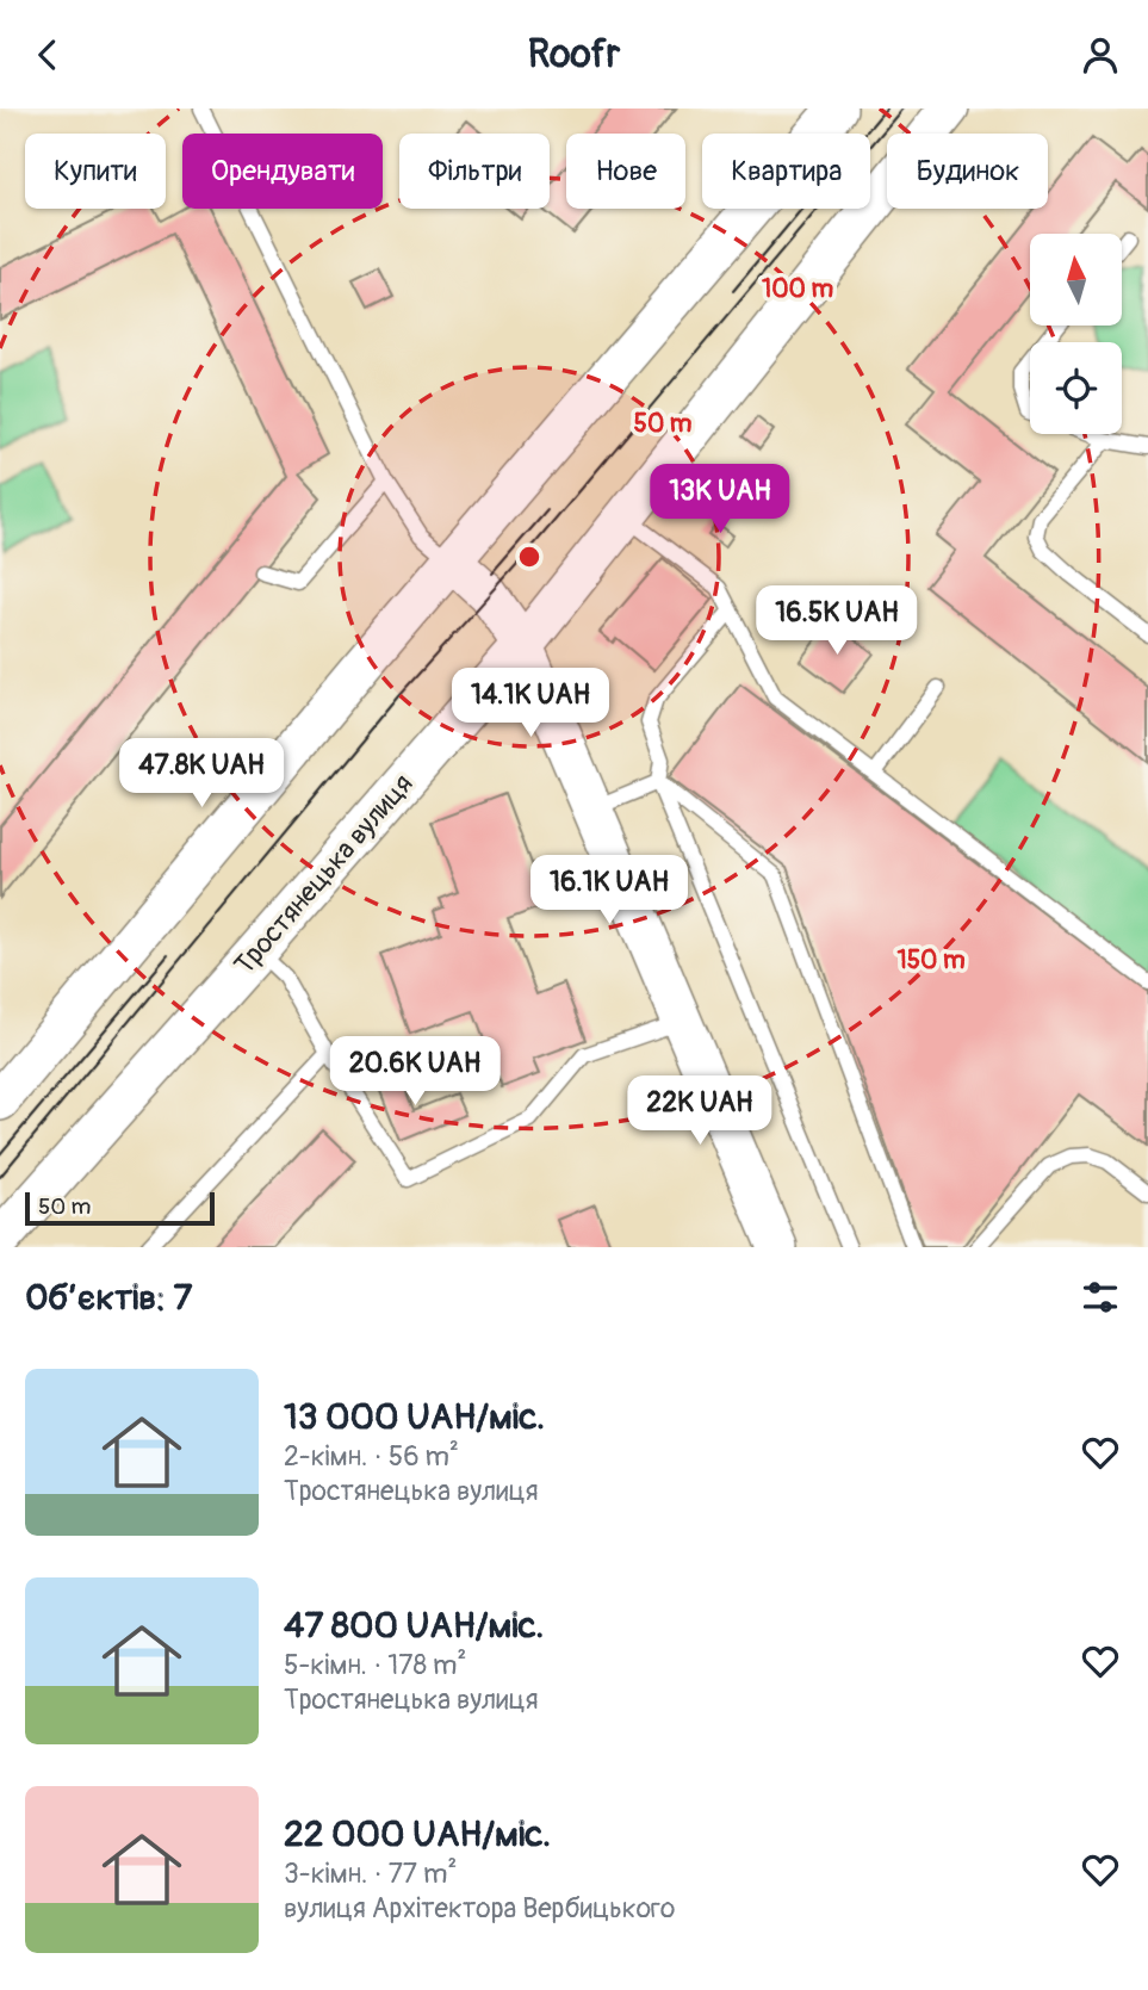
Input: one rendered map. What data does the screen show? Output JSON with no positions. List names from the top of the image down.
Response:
{
  "streets": {
    "main road": ["Тростянецька вулиця"]
  },
  "scale_bar": "50 m",
  "north": "top",
  "page": {
    "header": "Roofr",
    "chip": [
      "Купити",
      "Орендувати",
      "Фільтри",
      "Нове",
      "Квартира",
      "Будинок"
    ],
    "price": [
      "13K UAH",
      "16.5K UAH",
      "14.1K UAH",
      "47.8K UAH",
      "16.1K UAH",
      "20.6K UAH",
      "22K UAH"
    ],
    "scale": "50 m",
    "heading": "Об’єктів: 7",
    "list": [
      {
        "name": "13 000 UAH/міс.",
        "note": "2-кімн. · 56 m² · Тростянецька вулиця"
      },
      {
        "name": "47 800 UAH/міс.",
        "note": "5-кімн. · 178 m² · Тростянецька вулиця"
      },
      {
        "name": "22 000 UAH/міс.",
        "note": "3-кімн. · 77 m² · вулиця Архітектора Вербицького"
      }
    ]
  },
  "rings": ["100 m", "50 m", "150 m"]
}
